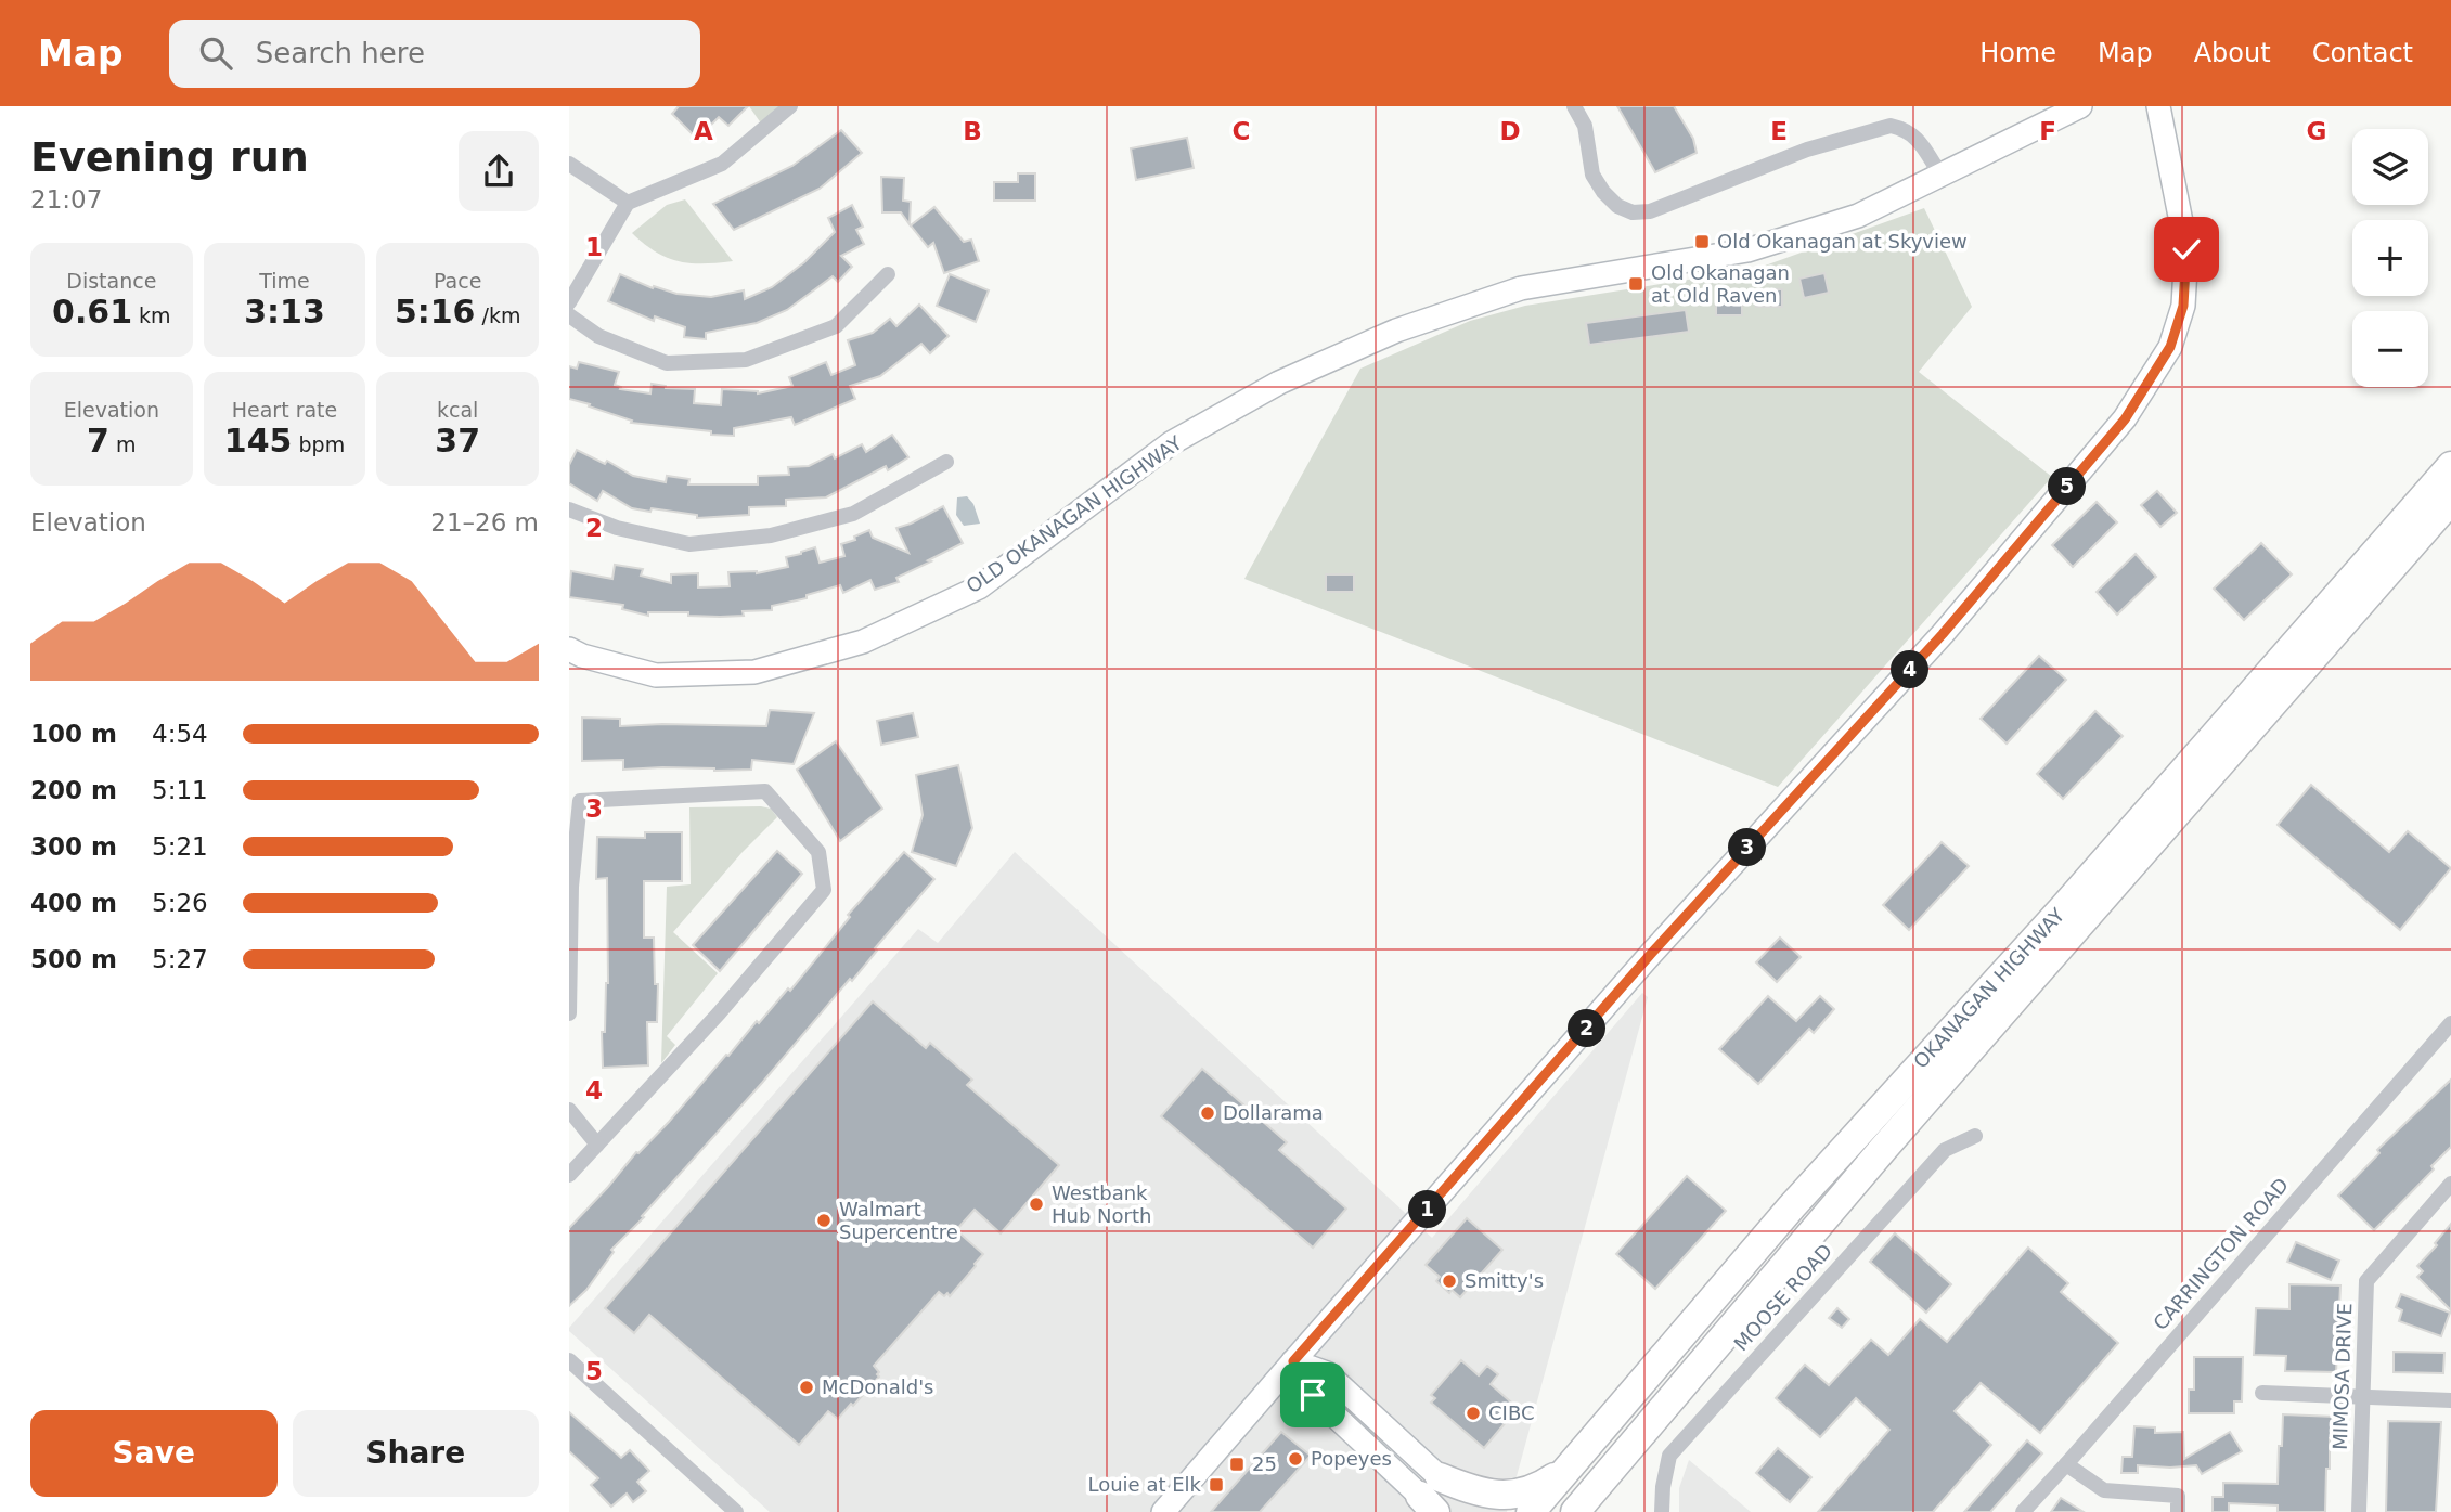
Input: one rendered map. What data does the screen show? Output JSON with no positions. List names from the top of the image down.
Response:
{
  "streets": {
    "highway": ["OKANAGAN HIGHWAY"],
    "street": [
      "OLD OKANAGAN HIGHWAY",
      "CARRINGTON ROAD",
      "MOOSE ROAD",
      "MIMOSA DRIVE"
    ]
  },
  "places": {
    "transit": [
      "Old Okanagan at Skyview",
      "Old Okanagan at Old Raven",
      "25",
      "Louie at Elk"
    ],
    "other": [
      "Dollarama",
      "Westbank Hub North",
      "Walmart Supercentre",
      "Smitty's",
      "McDonald's",
      "CIBC",
      "Popeyes"
    ]
  },
  "page": {
    "header": "Map",
    "search": "Search here",
    "nav": [
      "Home",
      "Map",
      "About",
      "Contact"
    ],
    "heading": ["Evening run", "21:07"],
    "map_buttons": ["+", "−"],
    "stats": [
      ["Distance", "0.61 km"],
      ["Time", "3:13"],
      ["Pace", "5:16 /km"],
      ["Elevation", "7 m"],
      ["Heart rate", "145 bpm"],
      ["kcal", "37"]
    ],
    "pins": [
      "5",
      "4",
      "3",
      "2",
      "1"
    ],
    "chart": ["Elevation", "21–26 m"],
    "list": [
      {
        "name": "100 m",
        "note": "4:54"
      },
      {
        "name": "200 m",
        "note": "5:11"
      },
      {
        "name": "300 m",
        "note": "5:21"
      },
      {
        "name": "400 m",
        "note": "5:26"
      },
      {
        "name": "500 m",
        "note": "5:27"
      }
    ],
    "buttons": ["Save", "Share"]
  },
  "grid": {
    "columns": [
      "A",
      "B",
      "C",
      "D",
      "E",
      "F",
      "G"
    ],
    "rows": [
      "1",
      "2",
      "3",
      "4",
      "5"
    ]
  }
}
